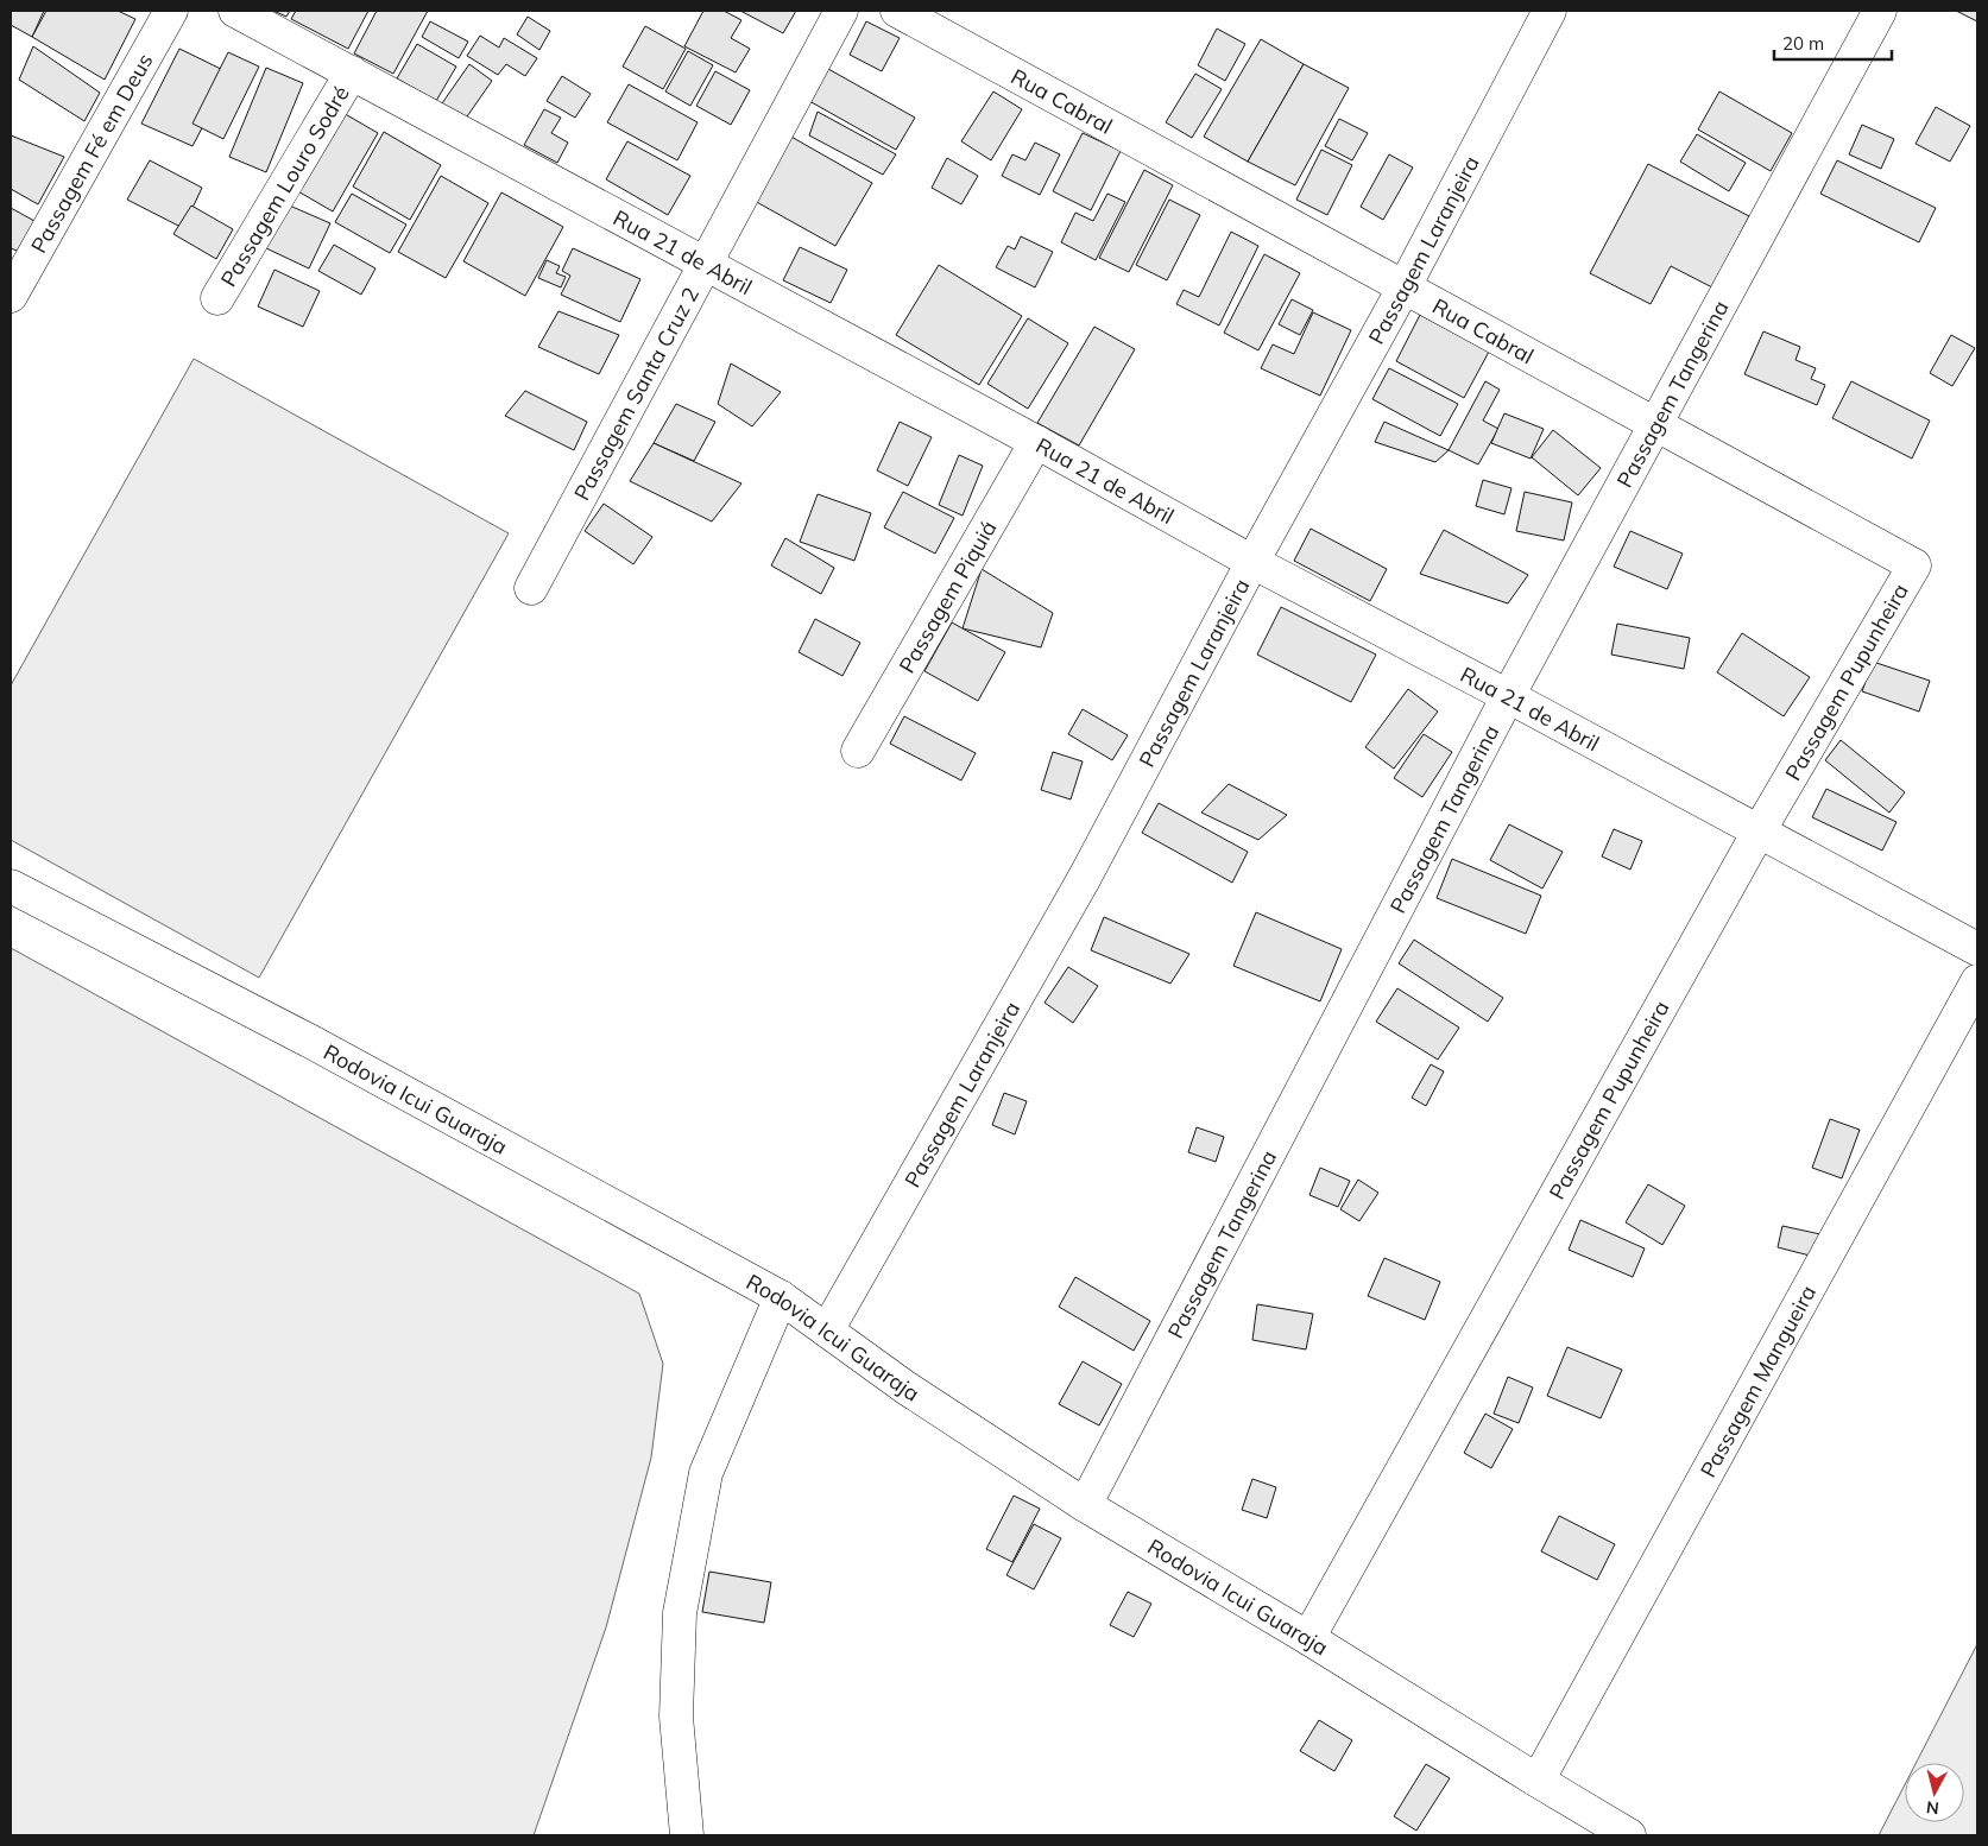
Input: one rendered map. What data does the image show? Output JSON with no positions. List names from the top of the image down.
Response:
{
  "streets": {
    "street": [
      "Rua Cabral",
      "Passagem Fé em Deus",
      "Passagem Louro Sodré",
      "Passagem Laranjeira",
      "Rua 21 de Abril",
      "Passagem Santa Cruz 2",
      "Passagem Tangerina",
      "Passagem Piquiá",
      "Passagem Pupunheira",
      "Rodovia Icui Guaraja",
      "Passagem Mangueira"
    ]
  },
  "crossings": [
    ["Rua Cabral", "Passagem Laranjeira"],
    ["Rua Cabral", "Passagem Tangerina"],
    ["Rua Cabral", "Passagem Pupunheira"],
    ["Passagem Louro Sodré", "Rua 21 de Abril"],
    ["Passagem Laranjeira", "Rua 21 de Abril"],
    ["Passagem Laranjeira", "Rodovia Icui Guaraja"],
    ["Rua 21 de Abril", "Passagem Santa Cruz 2"],
    ["Rua 21 de Abril", "Passagem Tangerina"],
    ["Rua 21 de Abril", "Passagem Piquiá"],
    ["Rua 21 de Abril", "Passagem Pupunheira"],
    ["Passagem Tangerina", "Rodovia Icui Guaraja"],
    ["Passagem Pupunheira", "Rodovia Icui Guaraja"],
    ["Rodovia Icui Guaraja", "Passagem Mangueira"]
  ],
  "scale_bar": "20 m",
  "north": "bottom"
}
